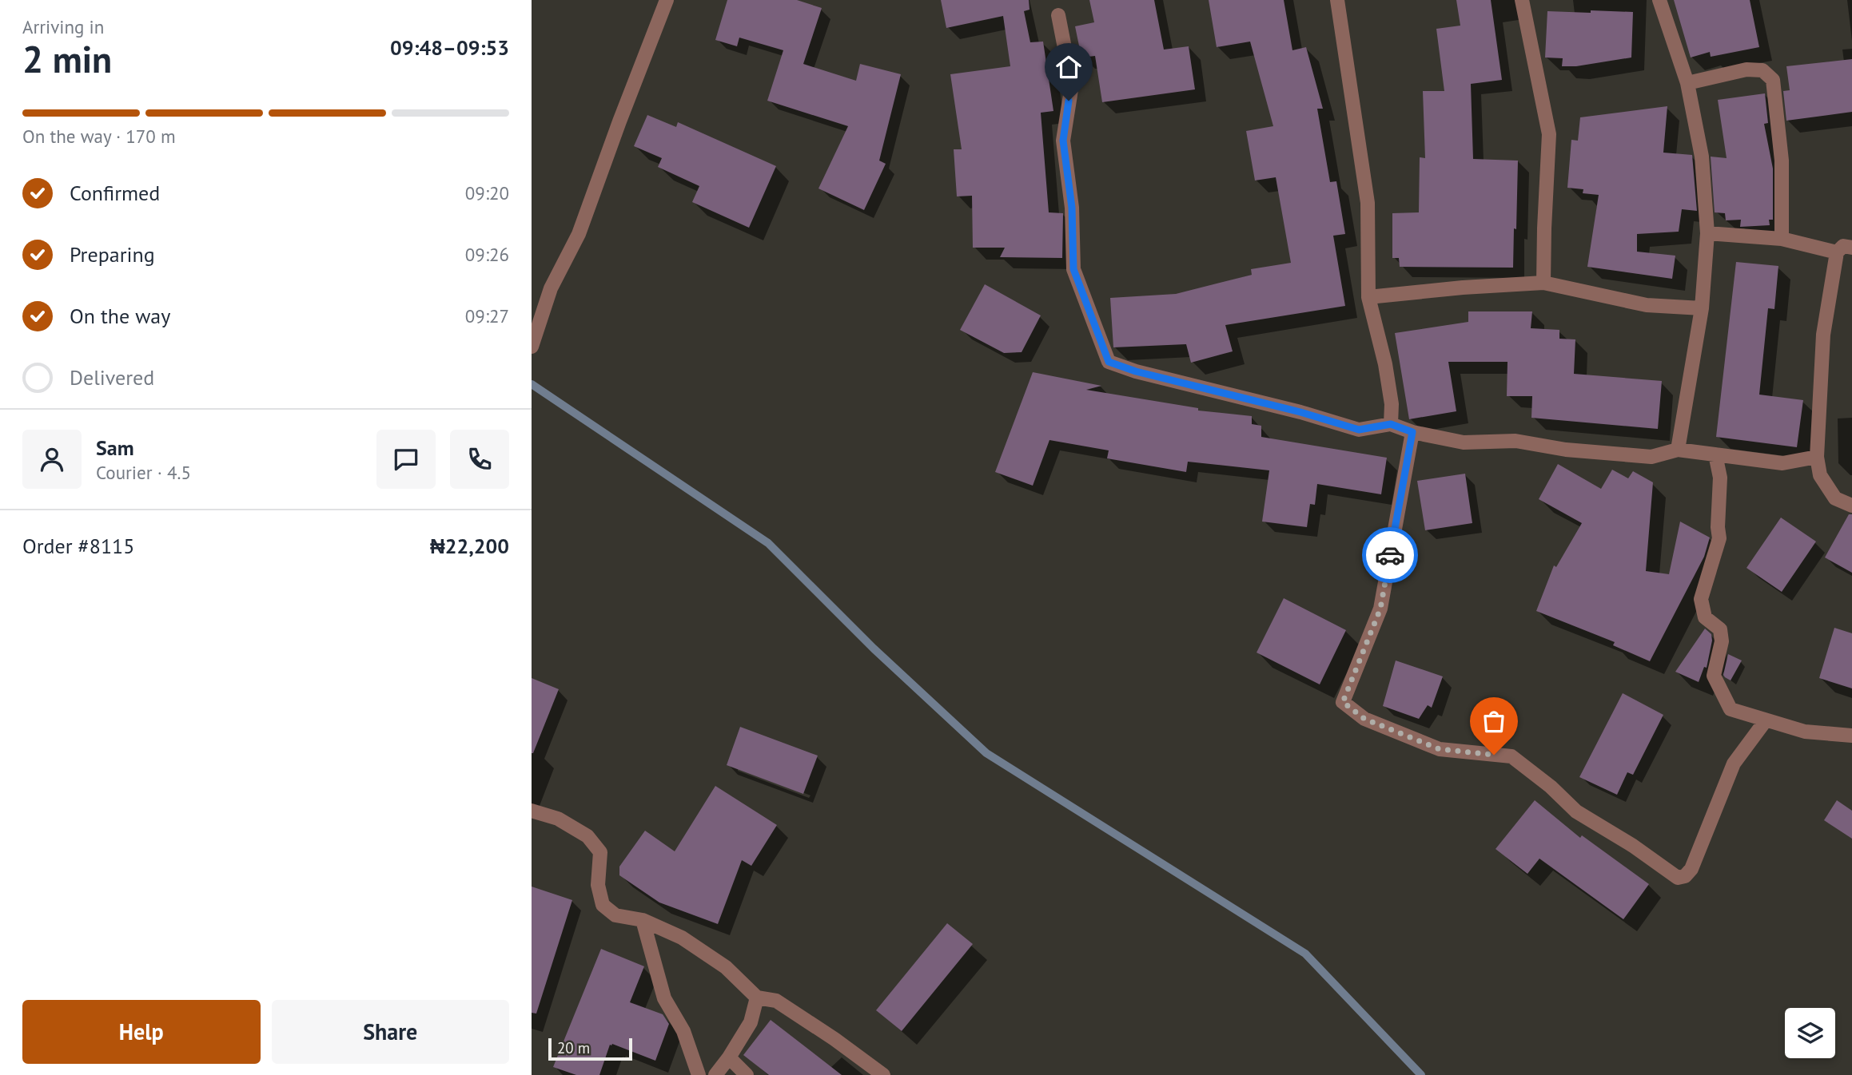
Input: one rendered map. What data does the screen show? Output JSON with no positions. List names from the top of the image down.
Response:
{
  "scale_bar": "20 m",
  "page": {
    "heading": ["2 min", "Arriving in", "09:48–09:53"],
    "panel": [
      "Sam",
      "Courier · 4.5",
      "Order #8115",
      "₦22,200"
    ],
    "bar": "On the way · 170 m",
    "list": [
      ["Confirmed", "09:20"],
      ["Preparing", "09:26"],
      ["On the way", "09:27"],
      "Delivered"
    ],
    "buttons": ["Help", "Share"],
    "scale": "20 m"
  }
}
